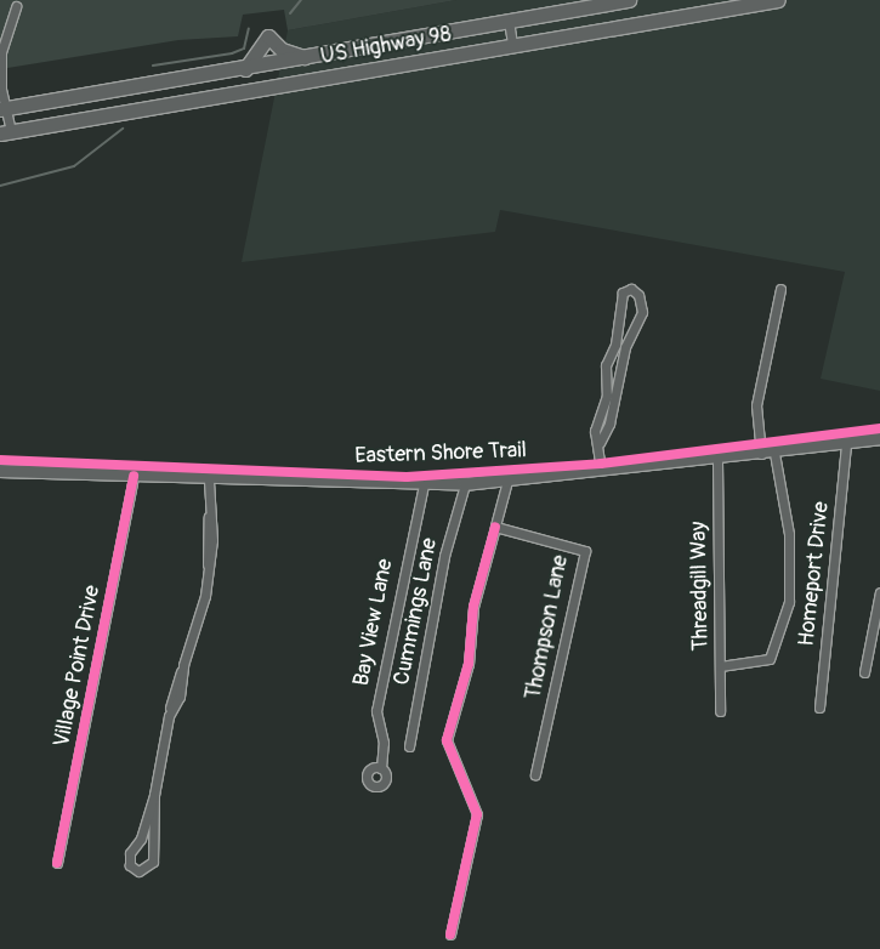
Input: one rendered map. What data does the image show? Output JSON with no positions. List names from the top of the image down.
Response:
{
  "streets": {
    "main road": ["US Highway 98"],
    "street": [
      "Homeport Drive",
      "Threadgill Way",
      "Cummings Lane",
      "Bay View Lane",
      "Thompson Lane",
      "Village Point Drive"
    ],
    "cycle path": ["Eastern Shore Trail"]
  }
}
